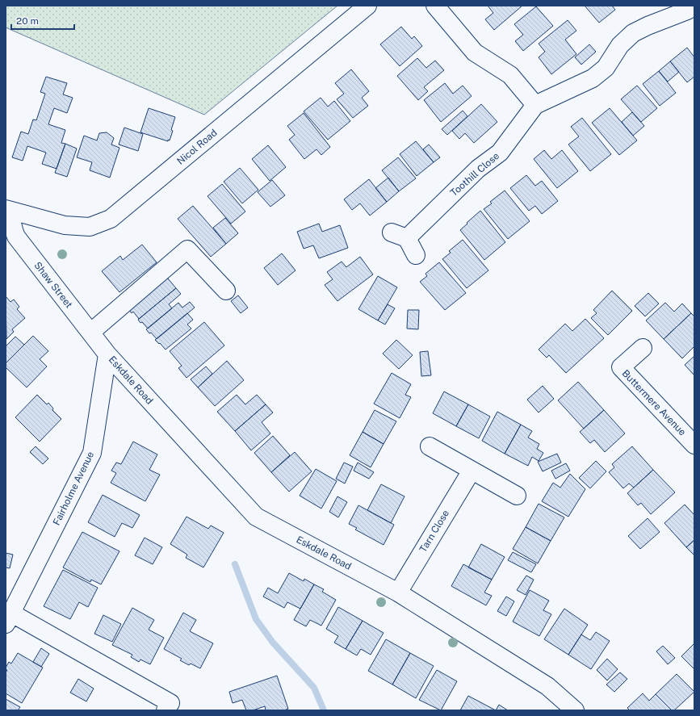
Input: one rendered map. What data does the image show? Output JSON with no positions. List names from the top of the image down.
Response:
{
  "streets": {
    "street": [
      "Nicol Road",
      "Toothill Close",
      "Shaw Street",
      "Eskdale Road",
      "Buttermere Avenue",
      "Fairholme Avenue",
      "Tarn Close"
    ]
  },
  "crossings": [
    ["Nicol Road", "Shaw Street"],
    ["Shaw Street", "Eskdale Road"],
    ["Shaw Street", "Fairholme Avenue"],
    ["Eskdale Road", "Fairholme Avenue"],
    ["Eskdale Road", "Tarn Close"]
  ],
  "scale_bar": "20 m"
}
